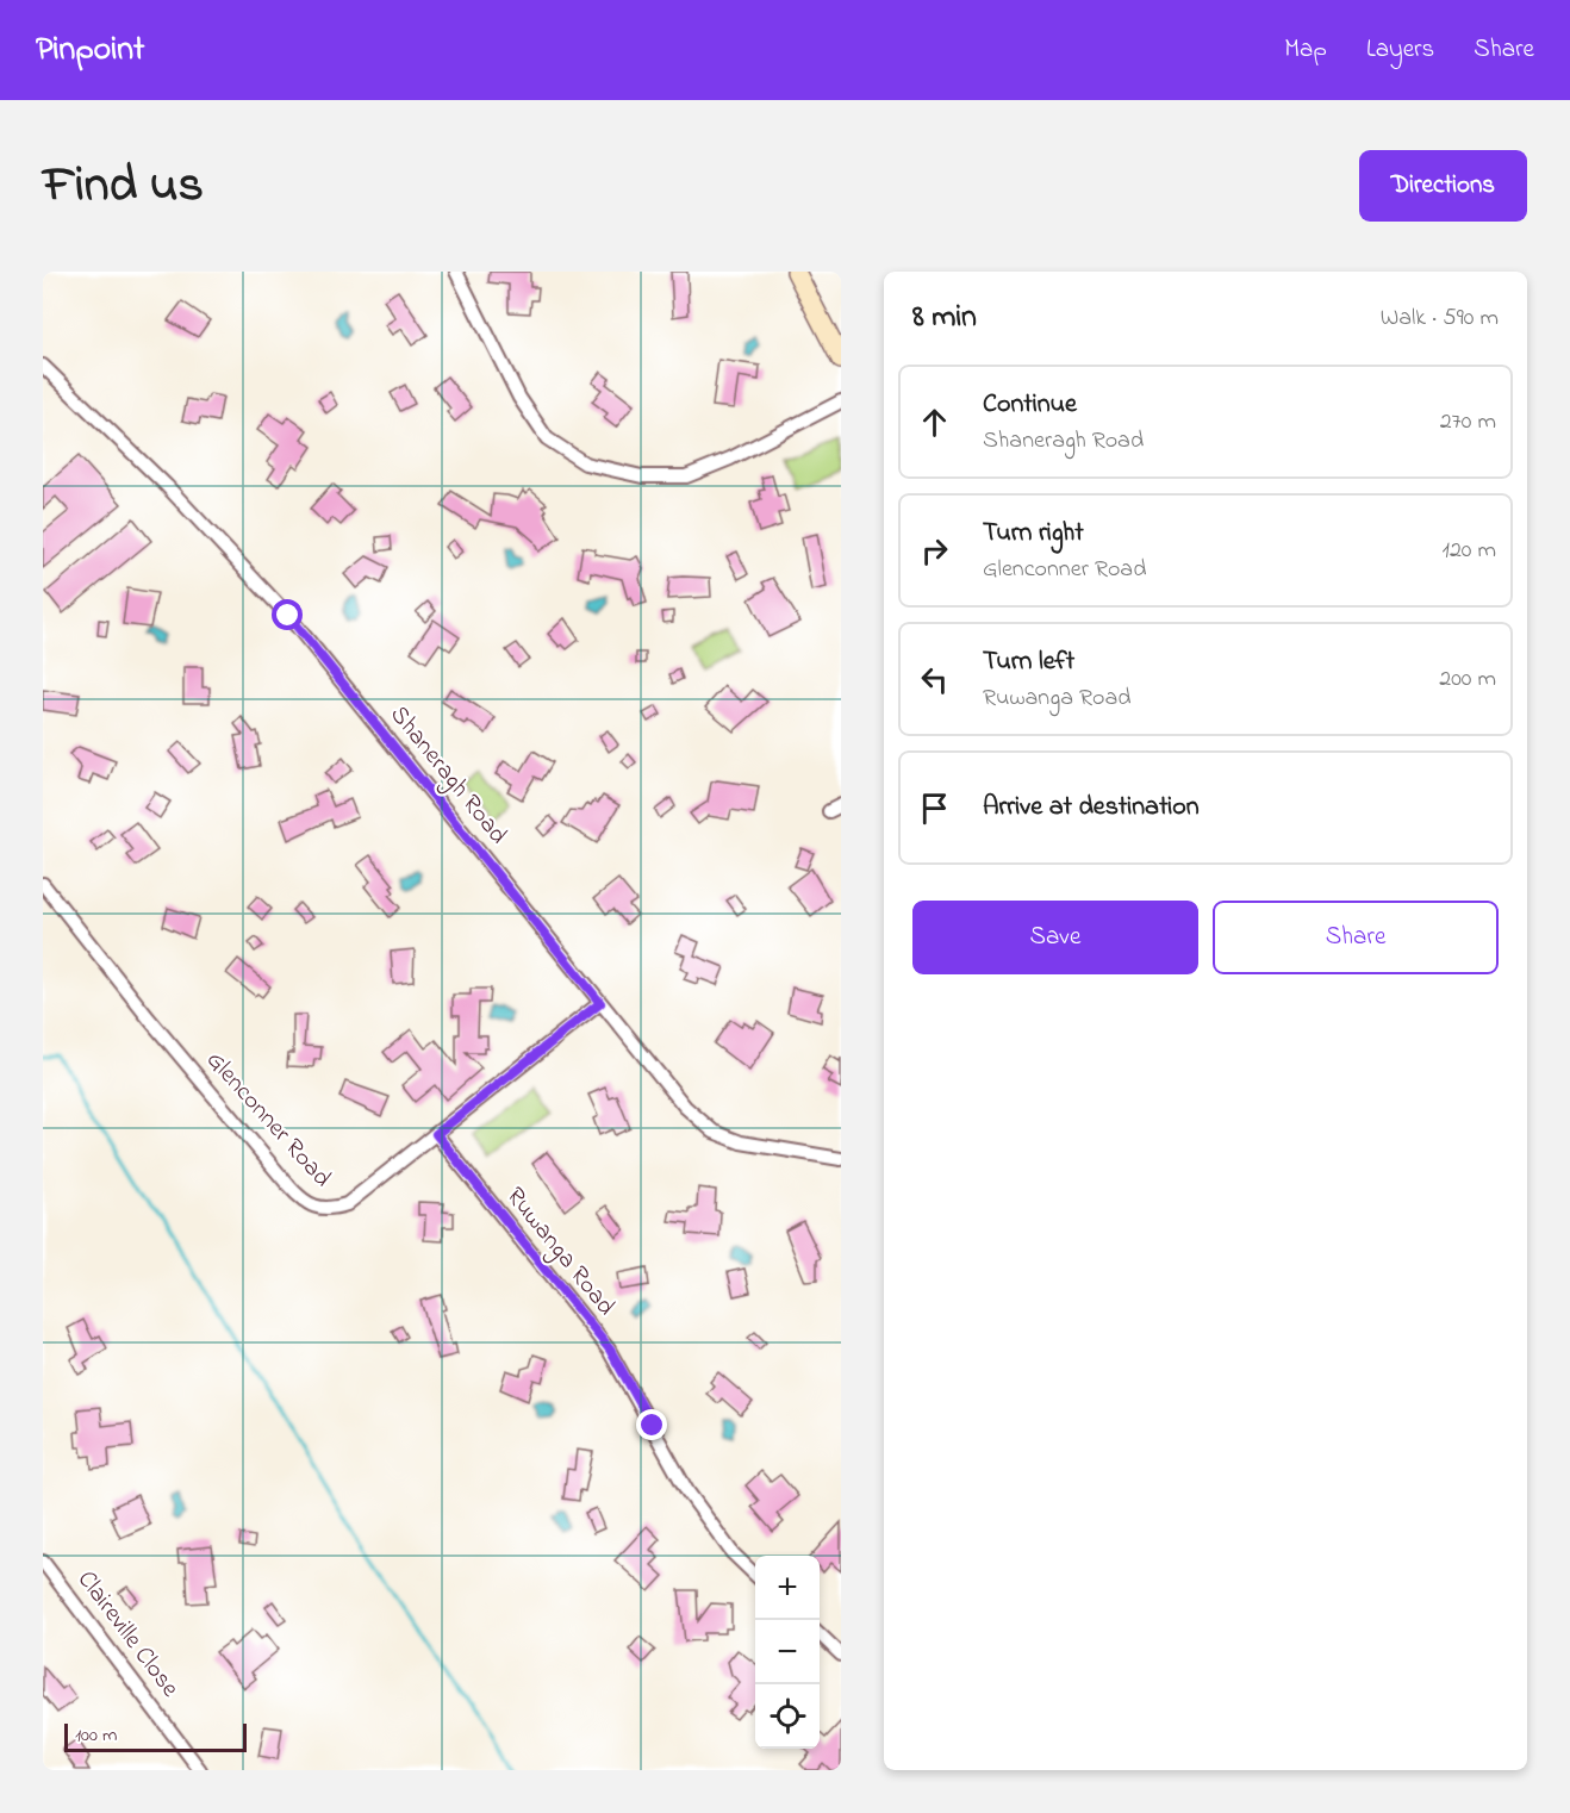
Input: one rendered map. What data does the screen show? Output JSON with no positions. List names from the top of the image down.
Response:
{
  "streets": {
    "street": [
      "Shaneragh Road",
      "Glenconner Road",
      "Ruwanga Road",
      "Claireville Close"
    ]
  },
  "crossings": [
    ["Shaneragh Road", "Glenconner Road"],
    ["Glenconner Road", "Ruwanga Road"]
  ],
  "scale_bar": "100 m",
  "page": {
    "header": "Pinpoint",
    "nav": ["Map", "Layers", "Share"],
    "title": "Find us",
    "buttons": [
      "Directions",
      ["Save", "Share"]
    ],
    "heading": ["8 min", "Walk · 590 m"],
    "list": [
      ["Continue", "Shaneragh Road", "270 m"],
      ["Turn right", "Glenconner Road", "120 m"],
      ["Turn left", "Ruwanga Road", "200 m"],
      "Arrive at destination"
    ],
    "map_buttons": ["+", "−"],
    "scale": "100 m"
  }
}
